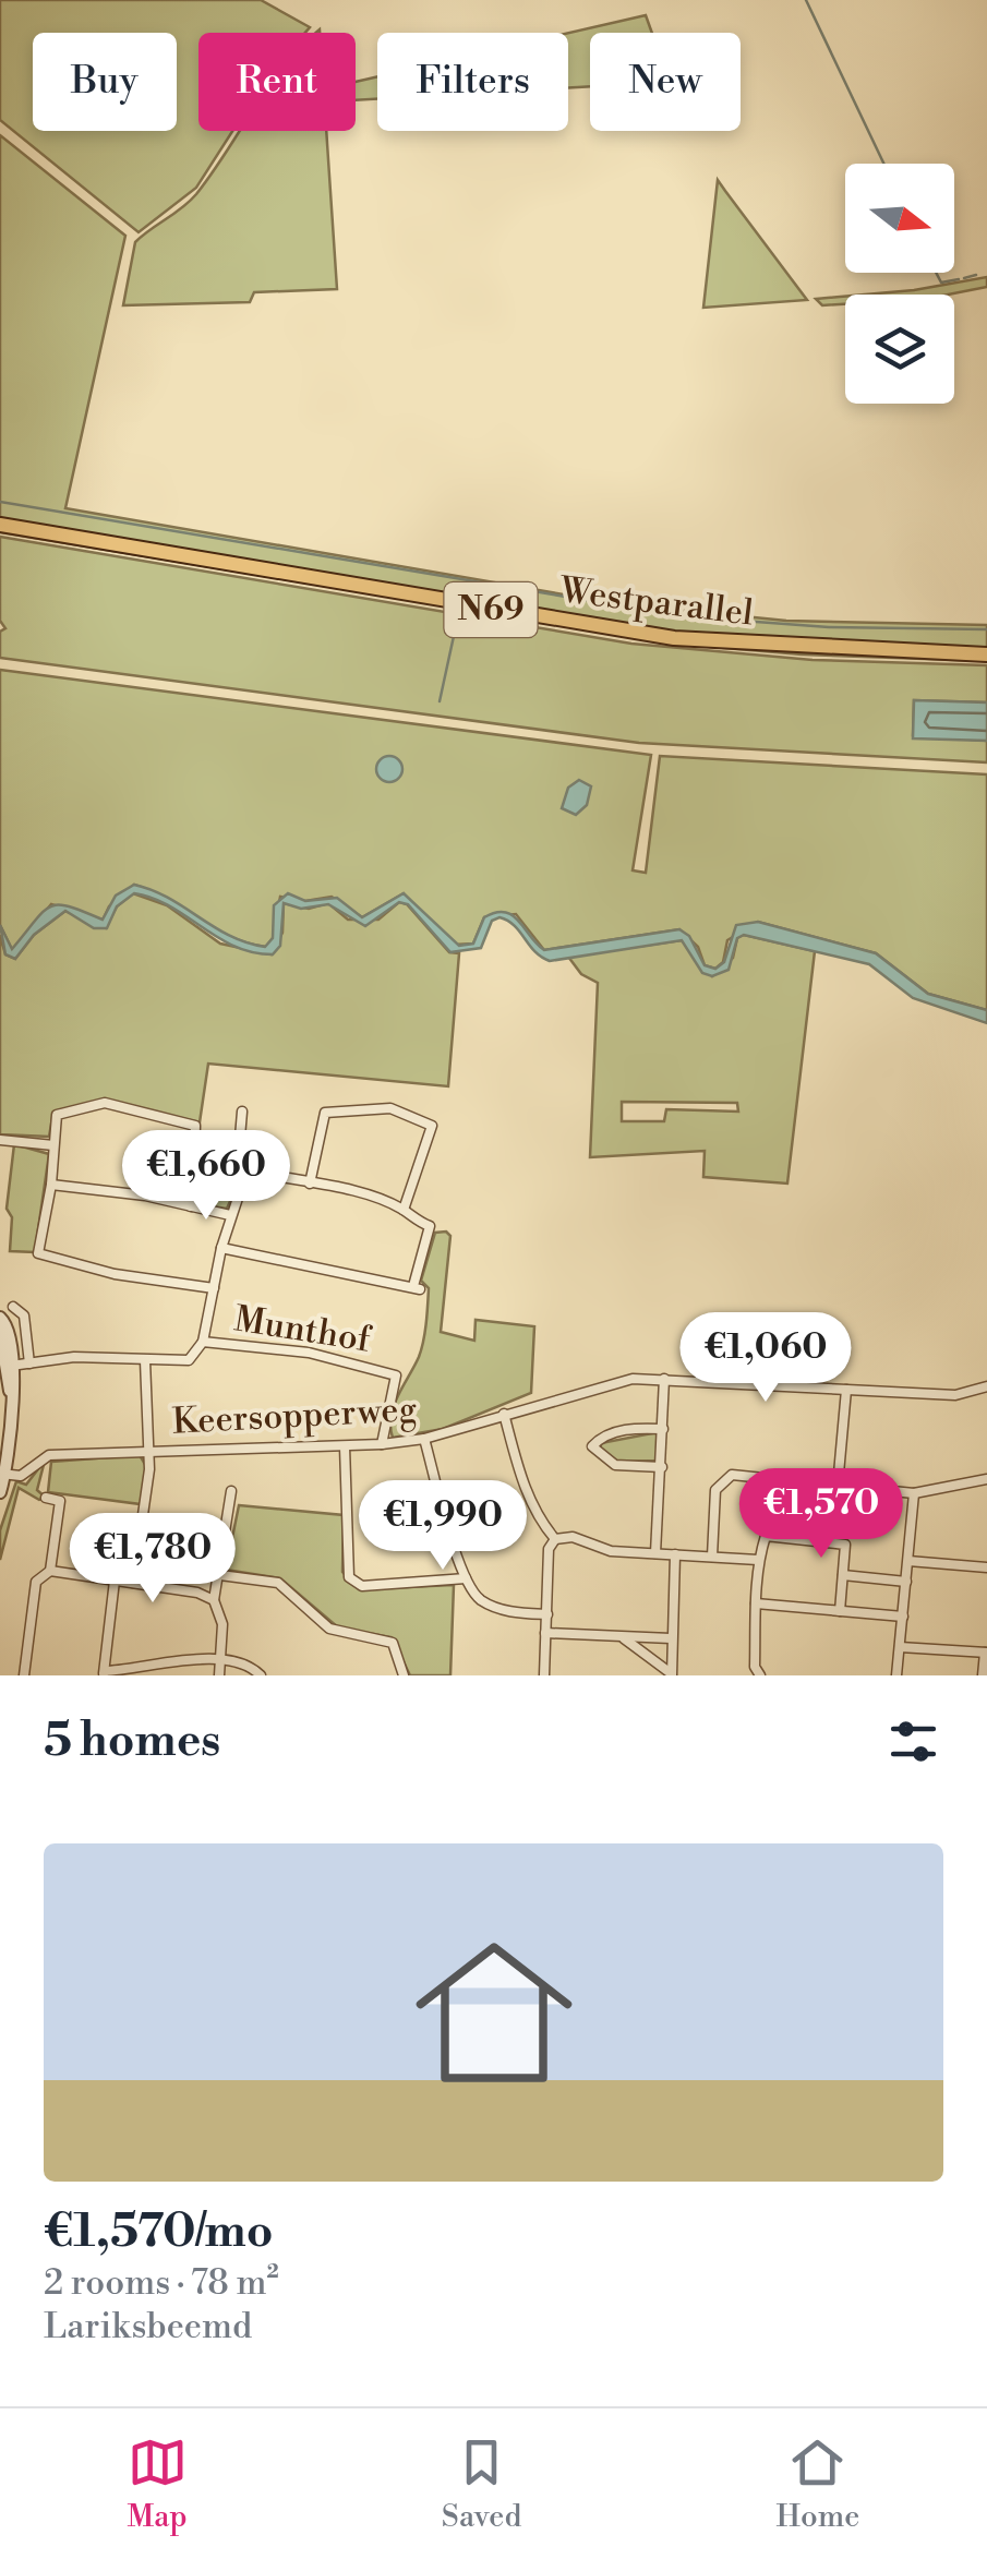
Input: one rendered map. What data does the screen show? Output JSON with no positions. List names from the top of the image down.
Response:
{
  "streets": {
    "main road": ["Westparallel", "N69"],
    "street": ["Munthof", "Keersopperweg"]
  },
  "crossings": [
    ["Munthof", "Keersopperweg"]
  ],
  "north": "right",
  "page": {
    "chip": [
      "Buy",
      "Rent",
      "Filters",
      "New"
    ],
    "price": [
      "€1,660",
      "€1,060",
      "€1,570",
      "€1,990",
      "€1,780"
    ],
    "heading": "5 homes",
    "list": [
      {
        "name": "€1,570/mo",
        "note": "2 rooms · 78 m² · Lariksbeemd"
      }
    ],
    "tabs": ["Map", "Saved", "Home"]
  }
}
